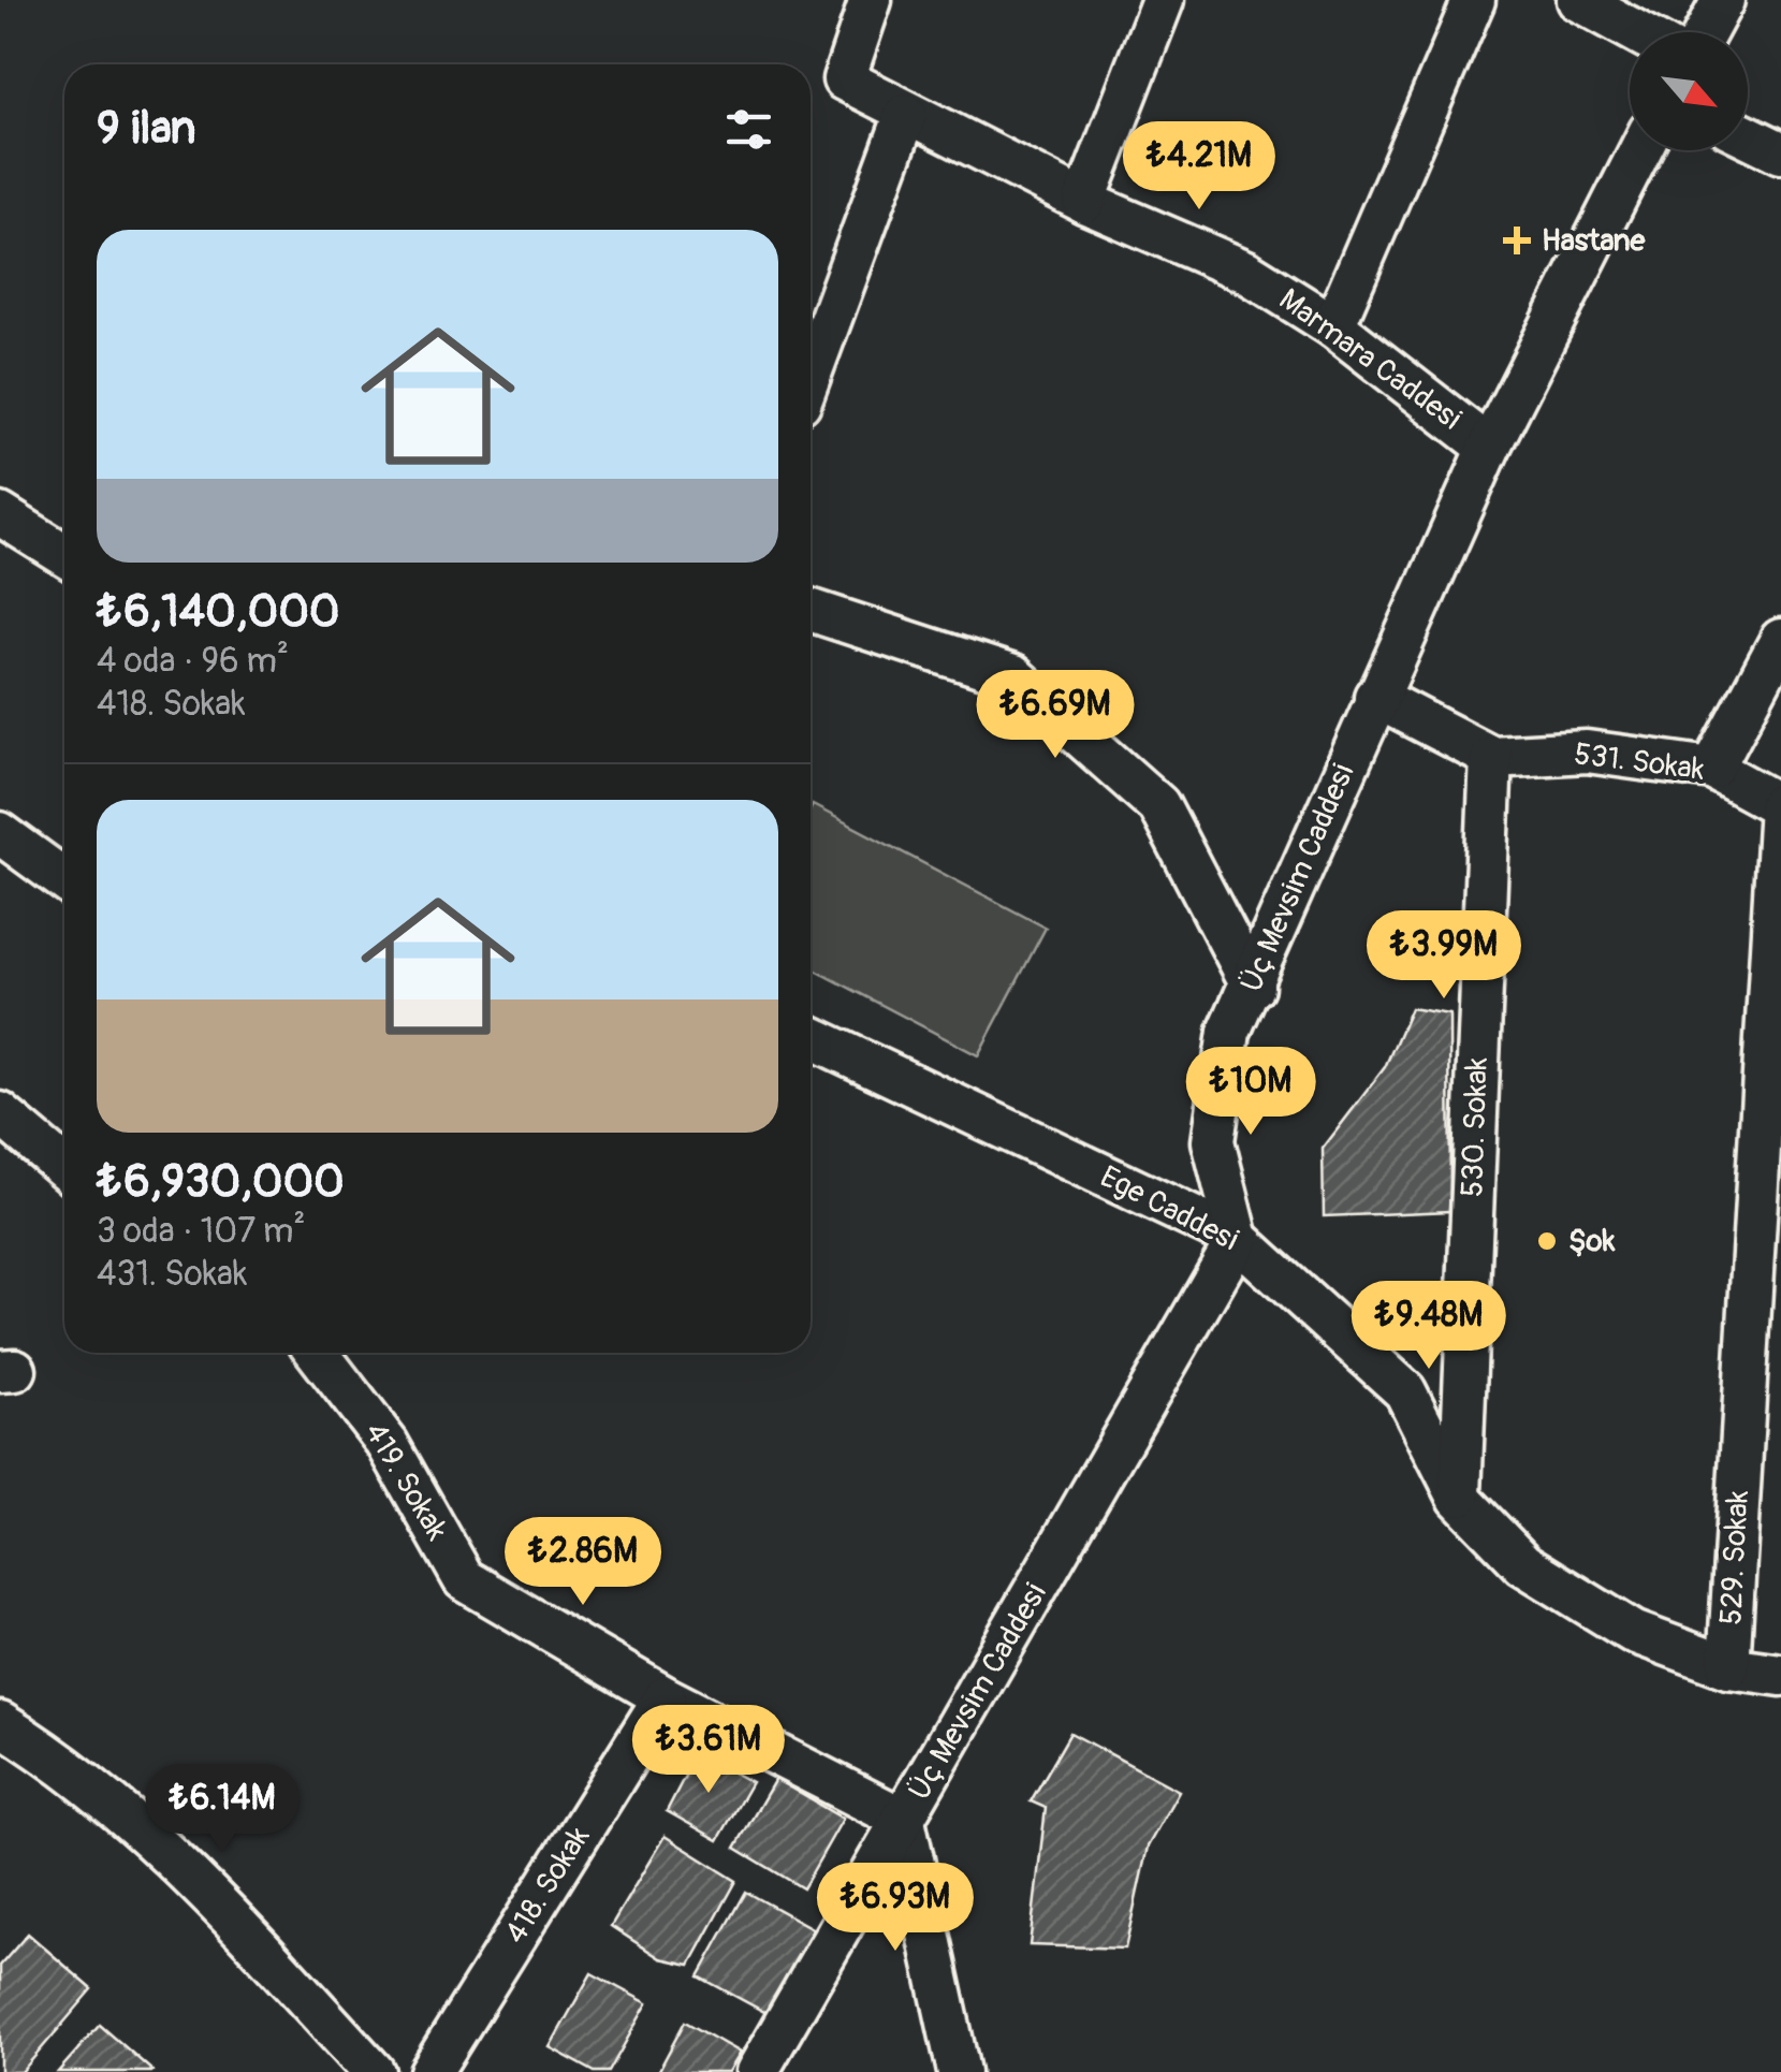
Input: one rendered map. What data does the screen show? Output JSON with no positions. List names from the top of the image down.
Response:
{
  "streets": {
    "street": [
      "Marmara Caddesi",
      "531. Sokak",
      "Üç Mevsim Caddesi",
      "530. Sokak",
      "Ege Caddesi",
      "419. Sokak",
      "529. Sokak",
      "418. Sokak"
    ]
  },
  "crossings": [
    ["Marmara Caddesi", "Üç Mevsim Caddesi"],
    ["531. Sokak", "530. Sokak"],
    ["531. Sokak", "529. Sokak"],
    ["Üç Mevsim Caddesi", "Ege Caddesi"],
    ["Üç Mevsim Caddesi", "419. Sokak"],
    ["530. Sokak", "Ege Caddesi"],
    ["Ege Caddesi", "529. Sokak"],
    ["419. Sokak", "418. Sokak"]
  ],
  "places": {
    "health": ["Hastane"],
    "other": ["Şok"]
  },
  "north": "bottom right",
  "page": {
    "heading": "9 ilan",
    "price": [
      "₺4.21M",
      "₺6.69M",
      "₺3.99M",
      "₺10M",
      "₺9.48M",
      "₺2.86M",
      "₺3.61M",
      "₺6.14M",
      "₺6.93M"
    ],
    "list": [
      {
        "name": "₺6,140,000",
        "note": "4 oda · 96 m² · 418. Sokak"
      },
      {
        "name": "₺6,930,000",
        "note": "3 oda · 107 m² · 431. Sokak"
      }
    ]
  }
}
